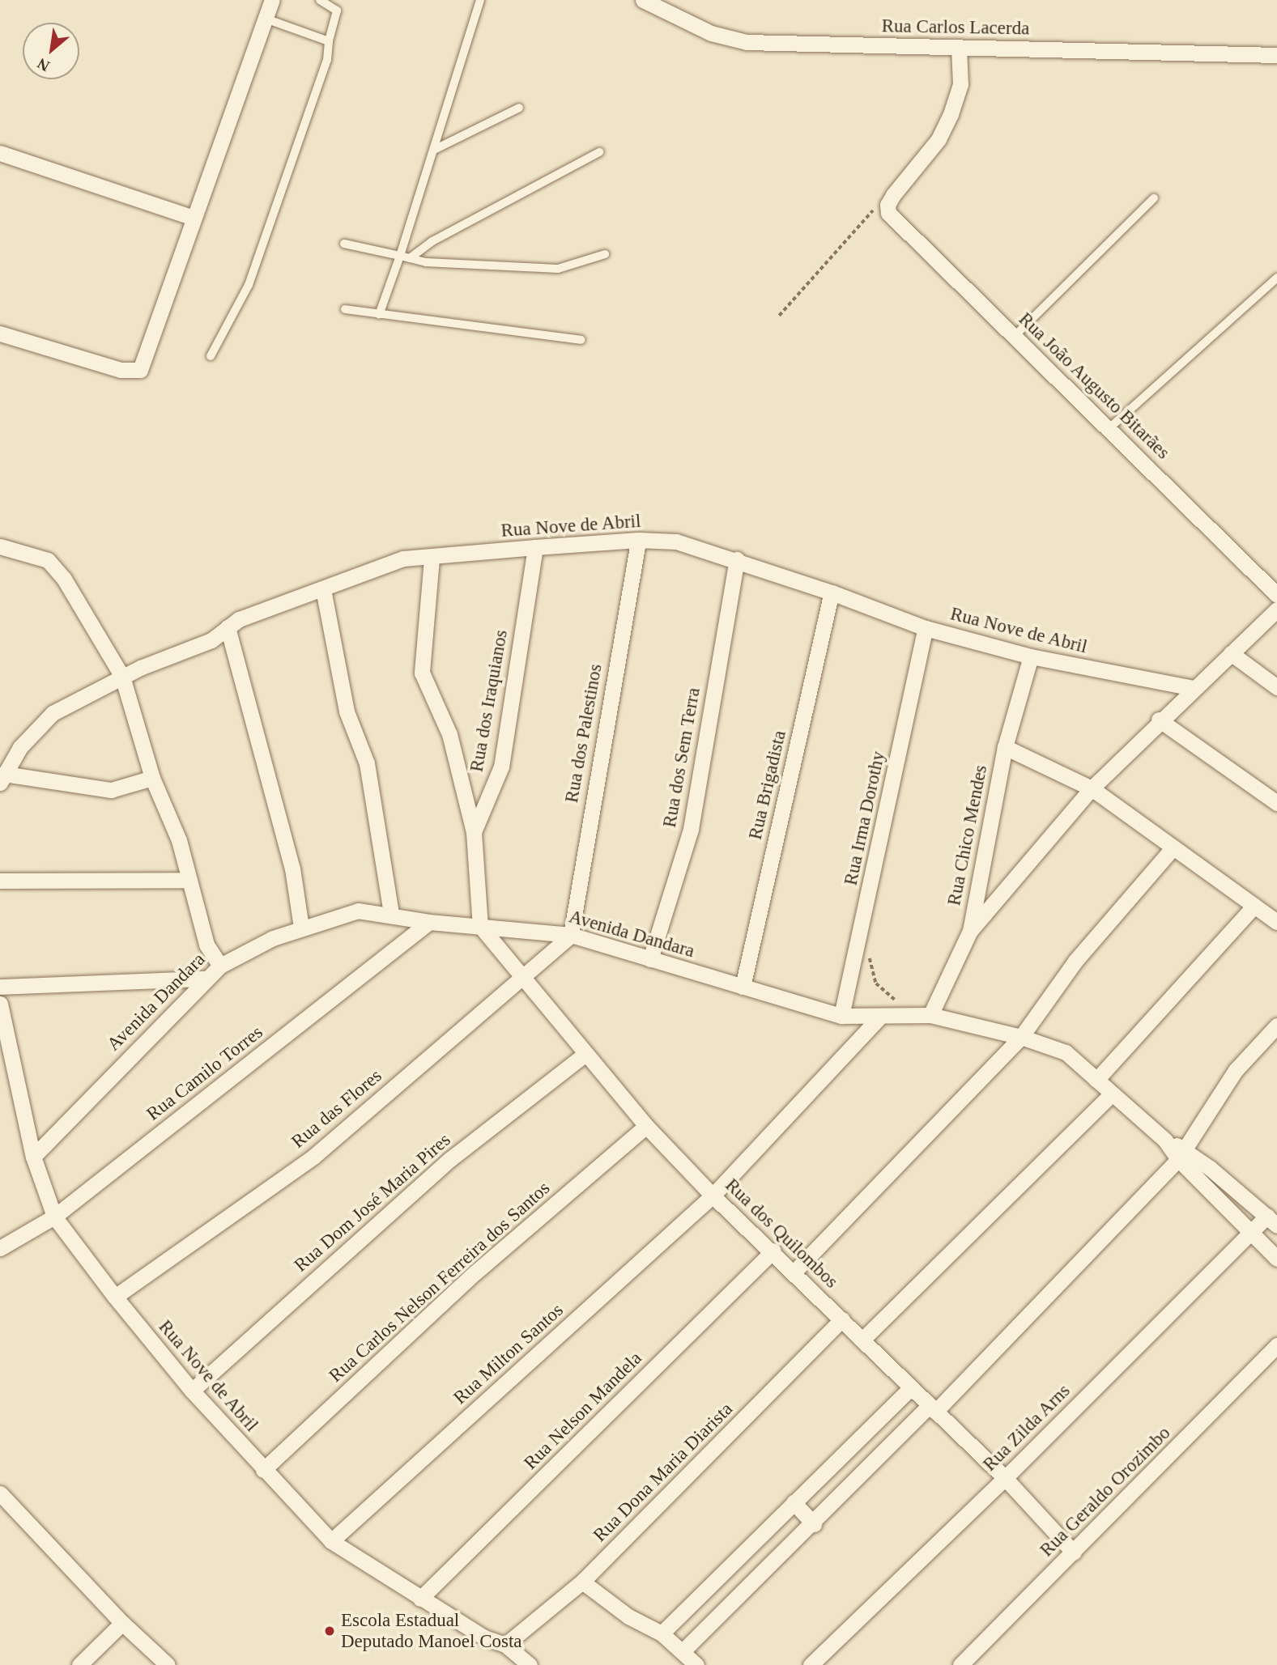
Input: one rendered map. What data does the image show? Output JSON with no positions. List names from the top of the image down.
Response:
{
  "streets": {
    "street": [
      "Rua Carlos Lacerda",
      "Rua João Augusto Bitarães",
      "Rua Nove de Abril",
      "Rua dos Iraquianos",
      "Rua dos Palestinos",
      "Rua dos Sem Terra",
      "Rua Brigadista",
      "Rua Irma Dorothy",
      "Rua Chico Mendes",
      "Avenida Dandara",
      "Rua Camilo Torres",
      "Rua das Flores",
      "Rua Dom José Maria Pires",
      "Rua dos Quilombos",
      "Rua Carlos Nelson Ferreira dos Santos",
      "Rua Milton Santos",
      "Rua Nelson Mandela",
      "Rua Zilda Arns",
      "Rua Dona Maria Diarista",
      "Rua Geraldo Orozimbo"
    ]
  },
  "crossings": [
    ["Rua Nove de Abril", "Rua dos Iraquianos"],
    ["Rua Nove de Abril", "Rua dos Palestinos"],
    ["Rua Nove de Abril", "Rua dos Sem Terra"],
    ["Rua Nove de Abril", "Rua Brigadista"],
    ["Rua Nove de Abril", "Rua Irma Dorothy"],
    ["Rua Nove de Abril", "Rua Chico Mendes"],
    ["Rua Nove de Abril", "Avenida Dandara"],
    ["Rua Nove de Abril", "Rua Camilo Torres"],
    ["Rua Nove de Abril", "Rua das Flores"],
    ["Rua Nove de Abril", "Rua Dom José Maria Pires"],
    ["Rua Nove de Abril", "Rua Carlos Nelson Ferreira dos Santos"],
    ["Rua Nove de Abril", "Rua Milton Santos"],
    ["Rua Nove de Abril", "Rua Nelson Mandela"],
    ["Rua Nove de Abril", "Rua Dona Maria Diarista"],
    ["Rua dos Iraquianos", "Avenida Dandara"],
    ["Rua dos Iraquianos", "Rua dos Quilombos"],
    ["Rua dos Palestinos", "Avenida Dandara"],
    ["Rua dos Palestinos", "Rua das Flores"],
    ["Rua dos Sem Terra", "Avenida Dandara"],
    ["Rua Brigadista", "Avenida Dandara"],
    ["Rua Irma Dorothy", "Avenida Dandara"],
    ["Rua Chico Mendes", "Avenida Dandara"],
    ["Avenida Dandara", "Rua Camilo Torres"],
    ["Avenida Dandara", "Rua das Flores"],
    ["Avenida Dandara", "Rua dos Quilombos"],
    ["Avenida Dandara", "Rua Milton Santos"],
    ["Avenida Dandara", "Rua Zilda Arns"],
    ["Rua das Flores", "Rua dos Quilombos"],
    ["Rua Dom José Maria Pires", "Rua dos Quilombos"],
    ["Rua dos Quilombos", "Rua Carlos Nelson Ferreira dos Santos"],
    ["Rua dos Quilombos", "Rua Milton Santos"],
    ["Rua dos Quilombos", "Rua Nelson Mandela"],
    ["Rua dos Quilombos", "Rua Zilda Arns"],
    ["Rua dos Quilombos", "Rua Dona Maria Diarista"],
    ["Rua dos Quilombos", "Rua Geraldo Orozimbo"]
  ],
  "places": ["Escola Estadual Deputado Manoel Costa"],
  "north": "bottom left"
}
